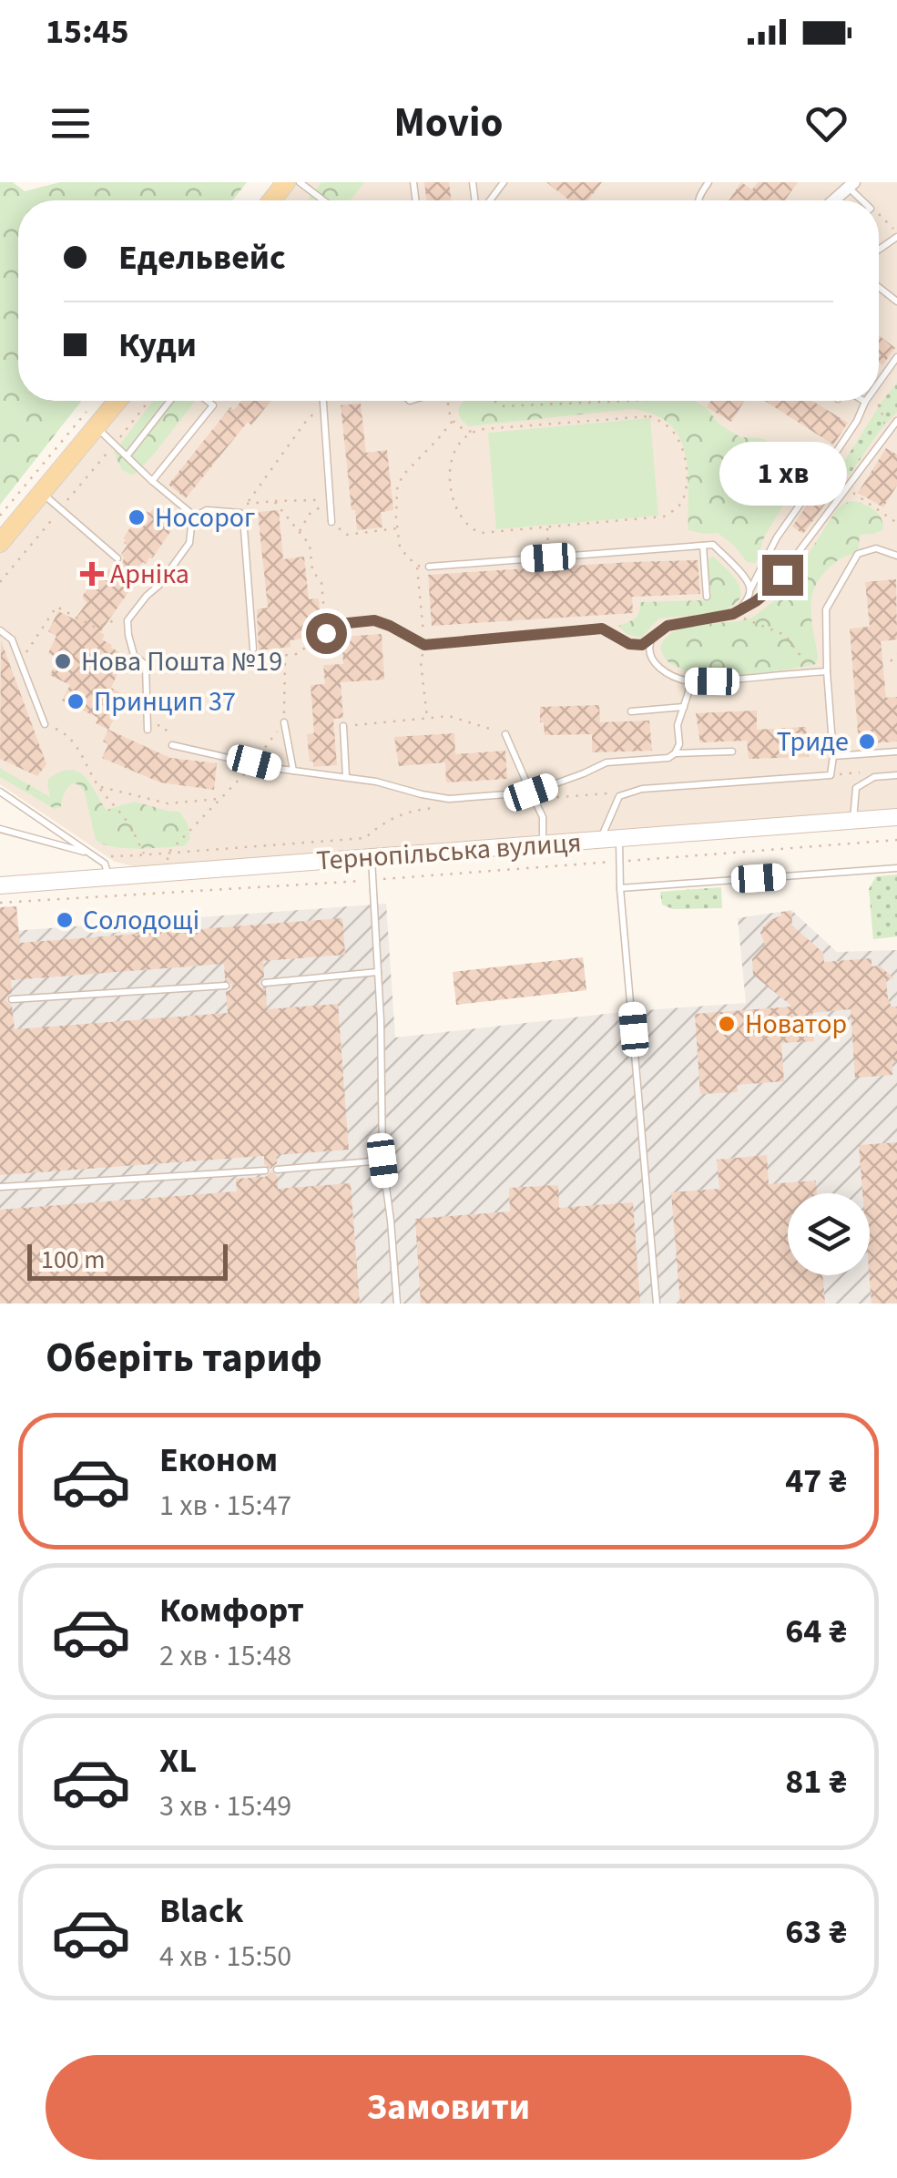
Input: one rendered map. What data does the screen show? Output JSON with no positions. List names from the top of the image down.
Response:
{
  "streets": {
    "main road": ["Тернопільська вулиця"]
  },
  "places": {
    "other": [
      "Носорог",
      "Нова Пошта №19",
      "Принцип 37",
      "Триде",
      "Солодощі",
      "Новатор"
    ],
    "health": ["Арніка"]
  },
  "scale_bar": "100 m",
  "page": {
    "status": "15:45",
    "header": "Movio",
    "banner": ["Едельвейс", "Куди"],
    "bubble": "1 хв",
    "scale": "100 m",
    "heading": "Оберіть тариф",
    "list": [
      {
        "name": "Економ",
        "note": "1 хв · 15:47",
        "value": "47 ₴"
      },
      {
        "name": "Комфорт",
        "note": "2 хв · 15:48",
        "value": "64 ₴"
      },
      {
        "name": "XL",
        "note": "3 хв · 15:49",
        "value": "81 ₴"
      },
      {
        "name": "Black",
        "note": "4 хв · 15:50",
        "value": "63 ₴"
      }
    ],
    "buttons": "Замовити"
  }
}
